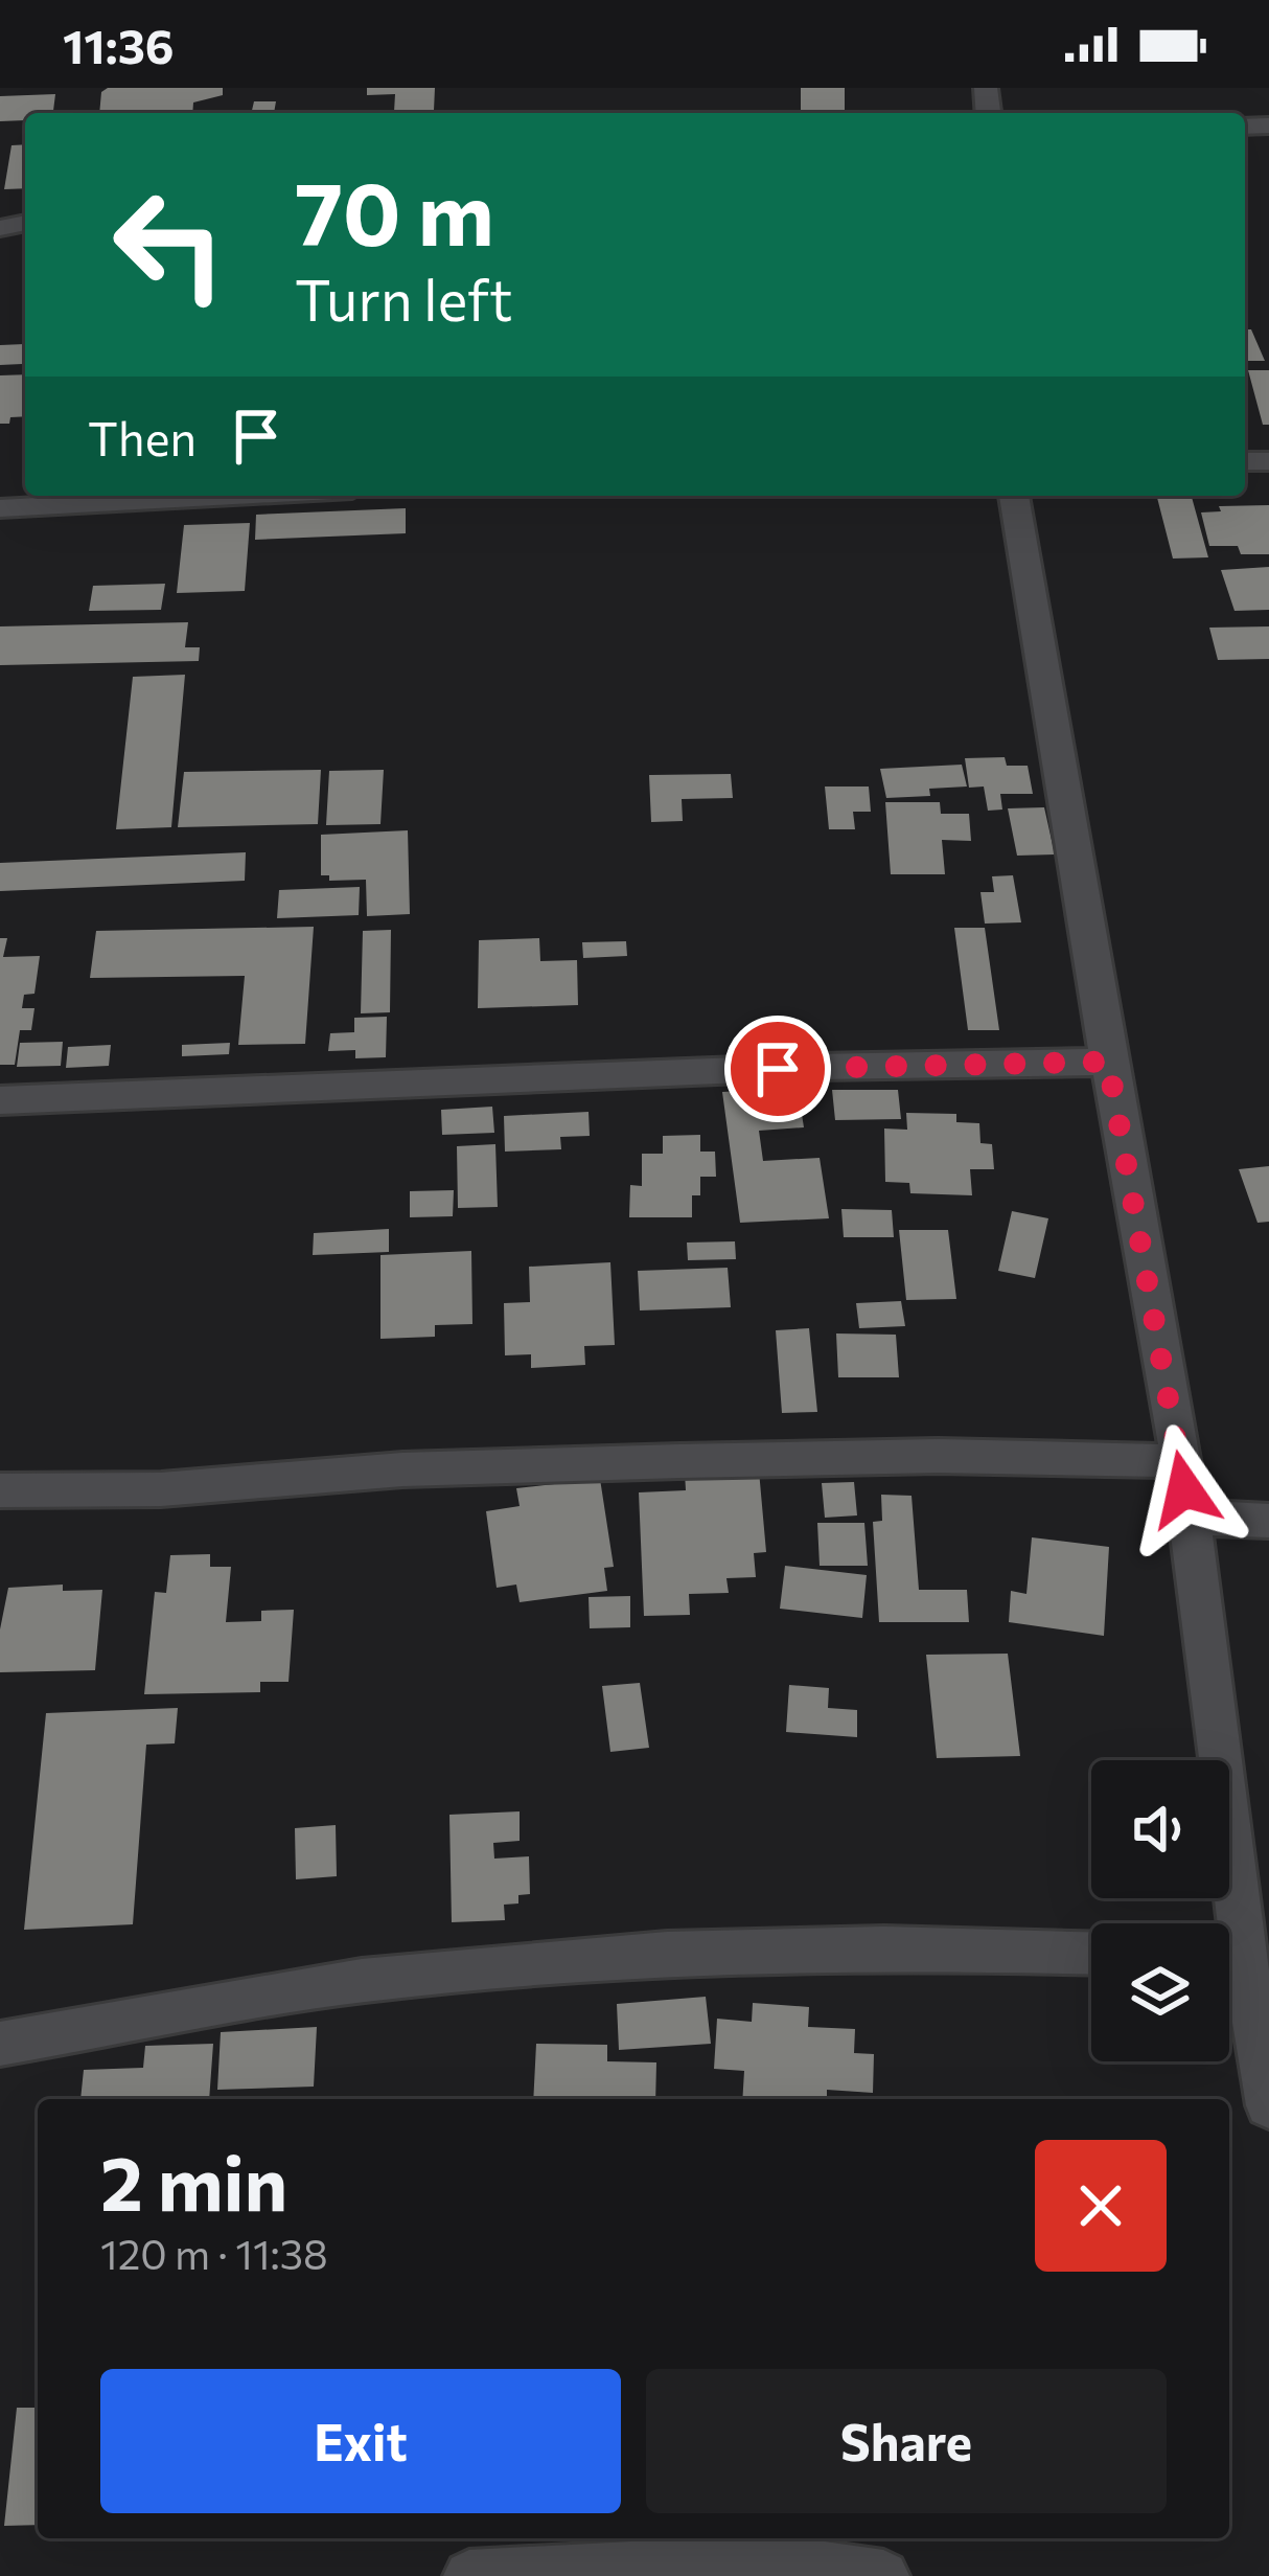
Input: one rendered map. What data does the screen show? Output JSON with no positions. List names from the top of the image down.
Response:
{
  "page": {
    "status": "11:36",
    "turn": ["70 m", "Turn left"],
    "then": "Then",
    "heading": ["2 min", "120 m · 11:38"],
    "buttons": ["Exit", "Share"]
  }
}
